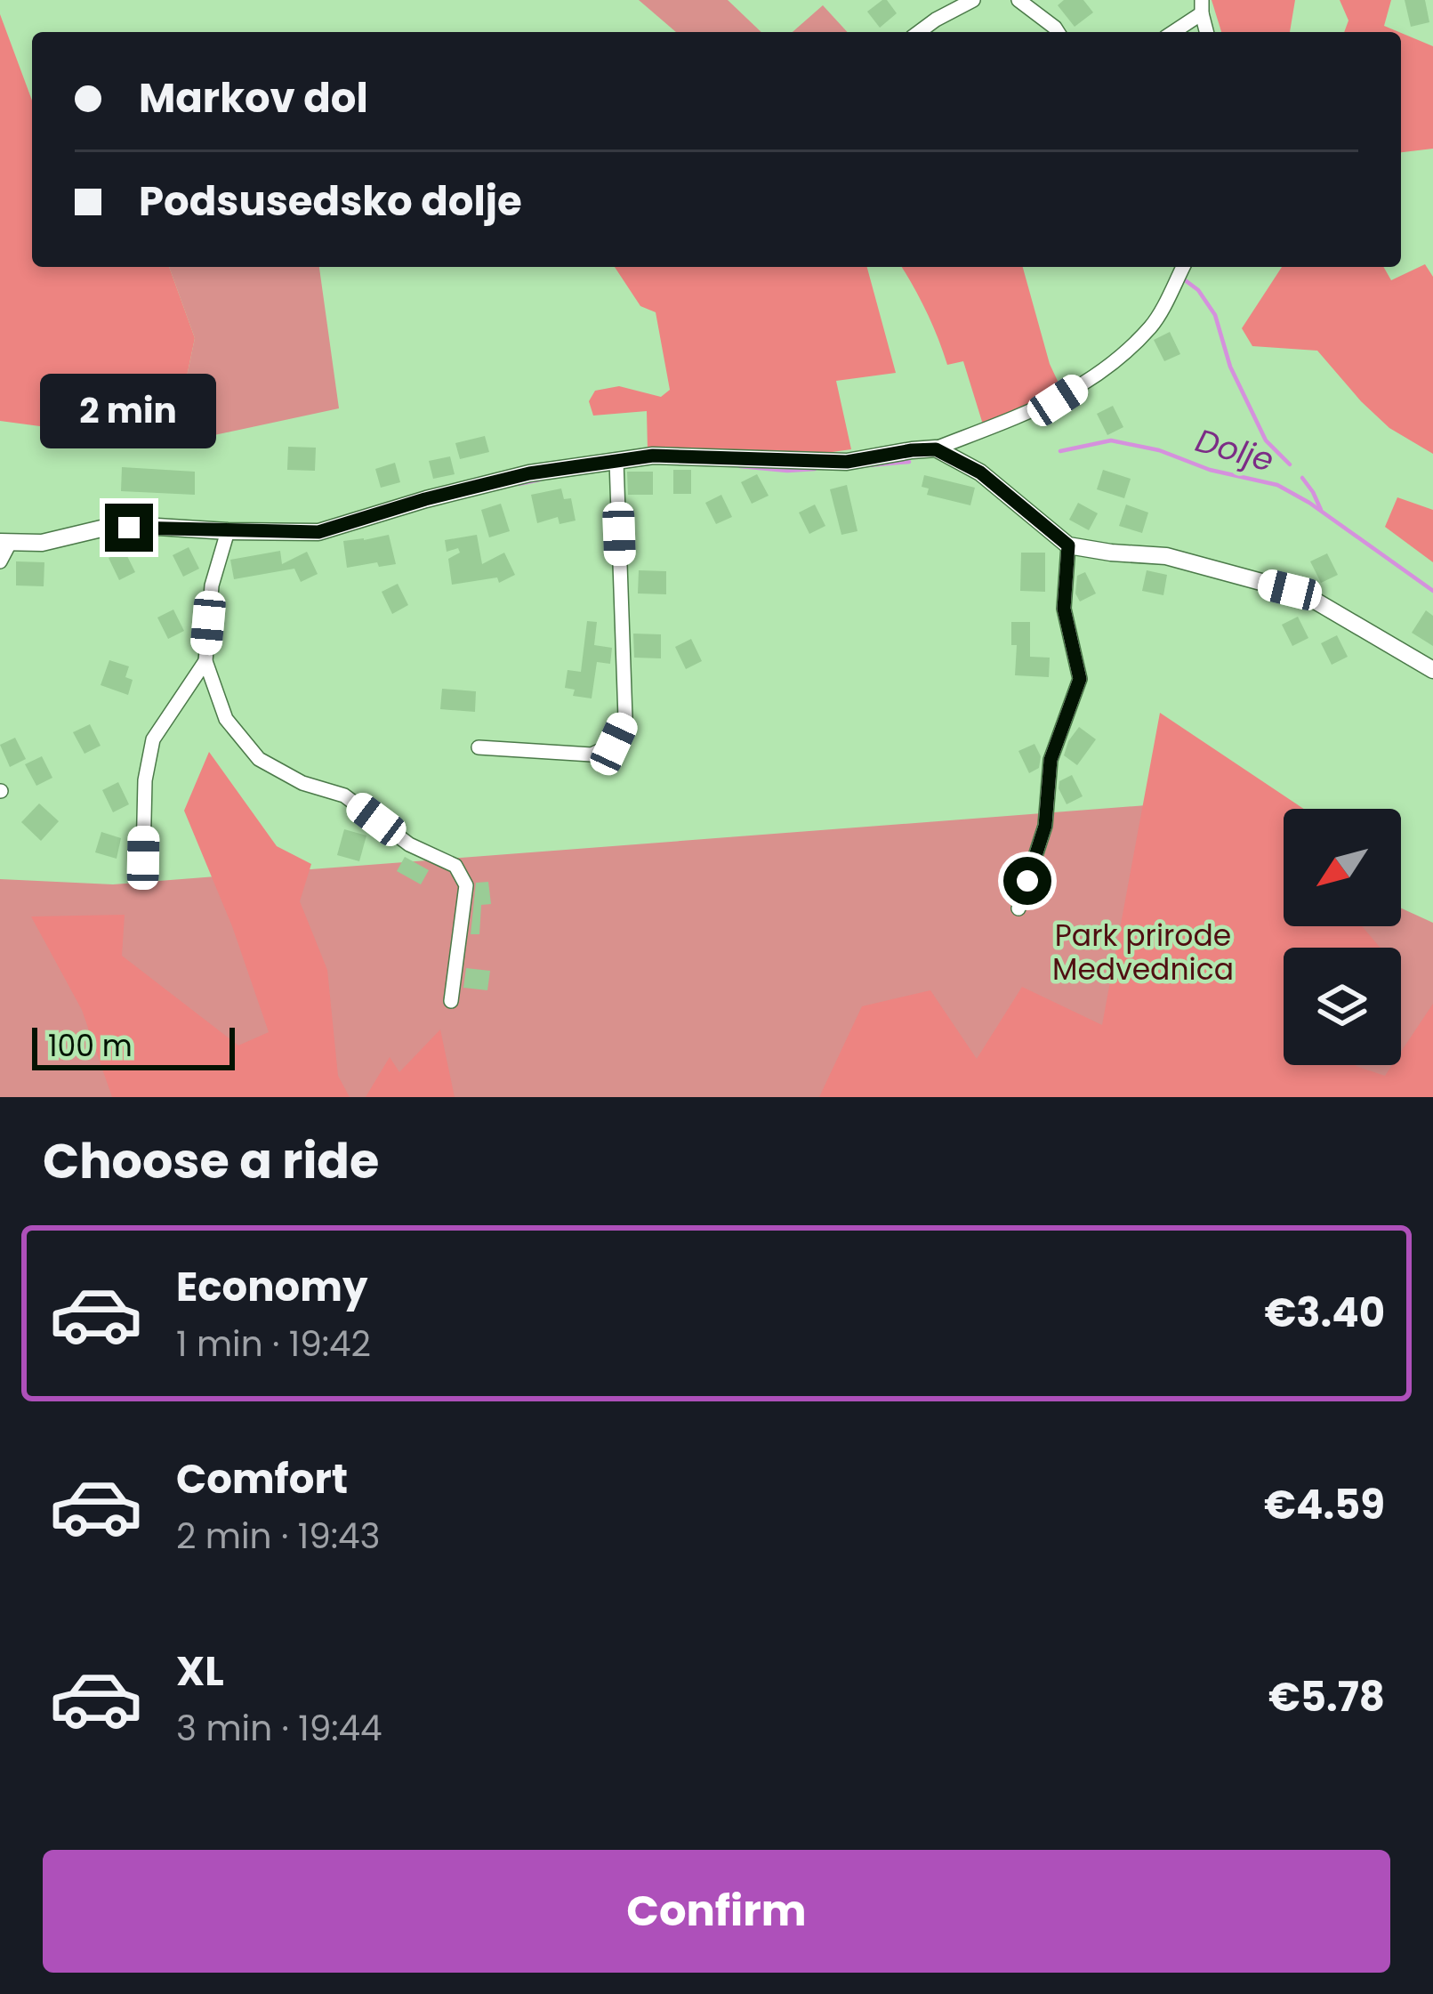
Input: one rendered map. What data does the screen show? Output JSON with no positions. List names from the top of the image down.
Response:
{
  "water": ["Dolje"],
  "parks": ["Park prirode Medvednica"],
  "scale_bar": "100 m",
  "north": "bottom left",
  "page": {
    "banner": ["Markov dol", "Podsusedsko dolje"],
    "bubble": "2 min",
    "scale": "100 m",
    "heading": "Choose a ride",
    "list": [
      {
        "name": "Economy",
        "note": "1 min · 19:42",
        "value": "€3.40"
      },
      {
        "name": "Comfort",
        "note": "2 min · 19:43",
        "value": "€4.59"
      },
      {
        "name": "XL",
        "note": "3 min · 19:44",
        "value": "€5.78"
      }
    ],
    "buttons": "Confirm"
  }
}
